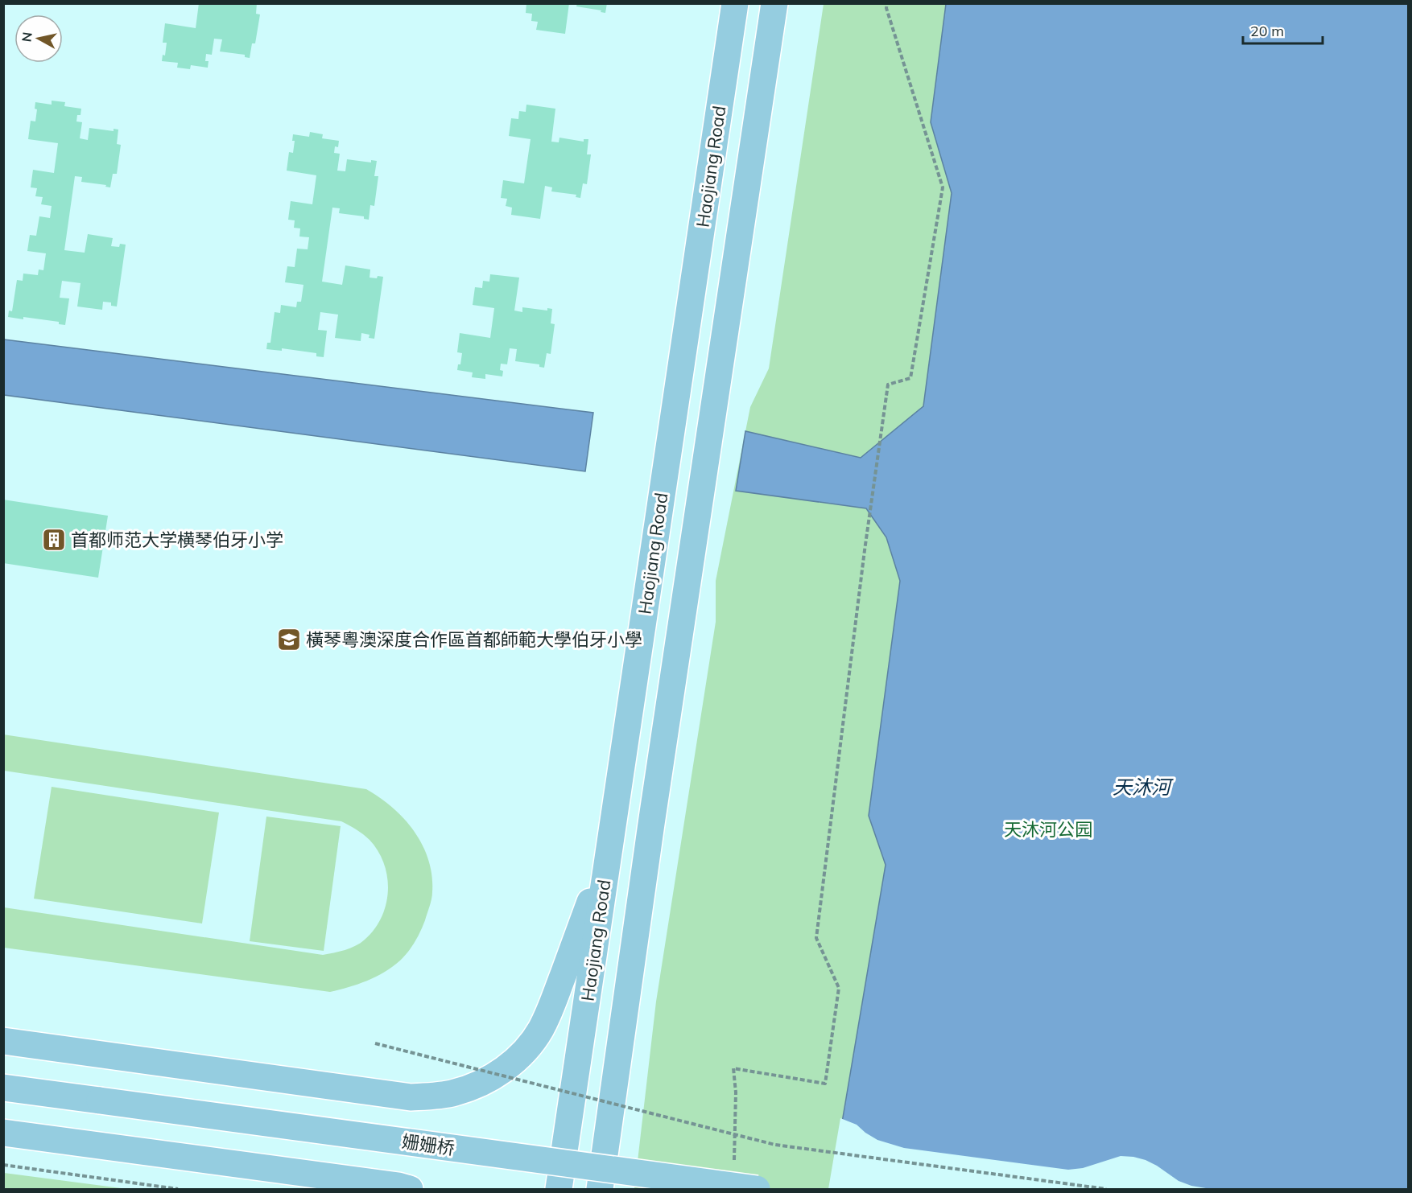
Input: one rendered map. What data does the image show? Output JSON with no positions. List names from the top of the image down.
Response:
{
  "streets": {
    "main road": ["Haojiang Road", "姗姗桥"]
  },
  "water": ["天沐河"],
  "parks": ["天沐河公园"],
  "places": {
    "building": ["首都师范大学横琴伯牙小学"],
    "school or university": ["橫琴粵澳深度合作區首都師範大學伯牙小學"]
  },
  "scale_bar": "20 m",
  "north": "left"
}
